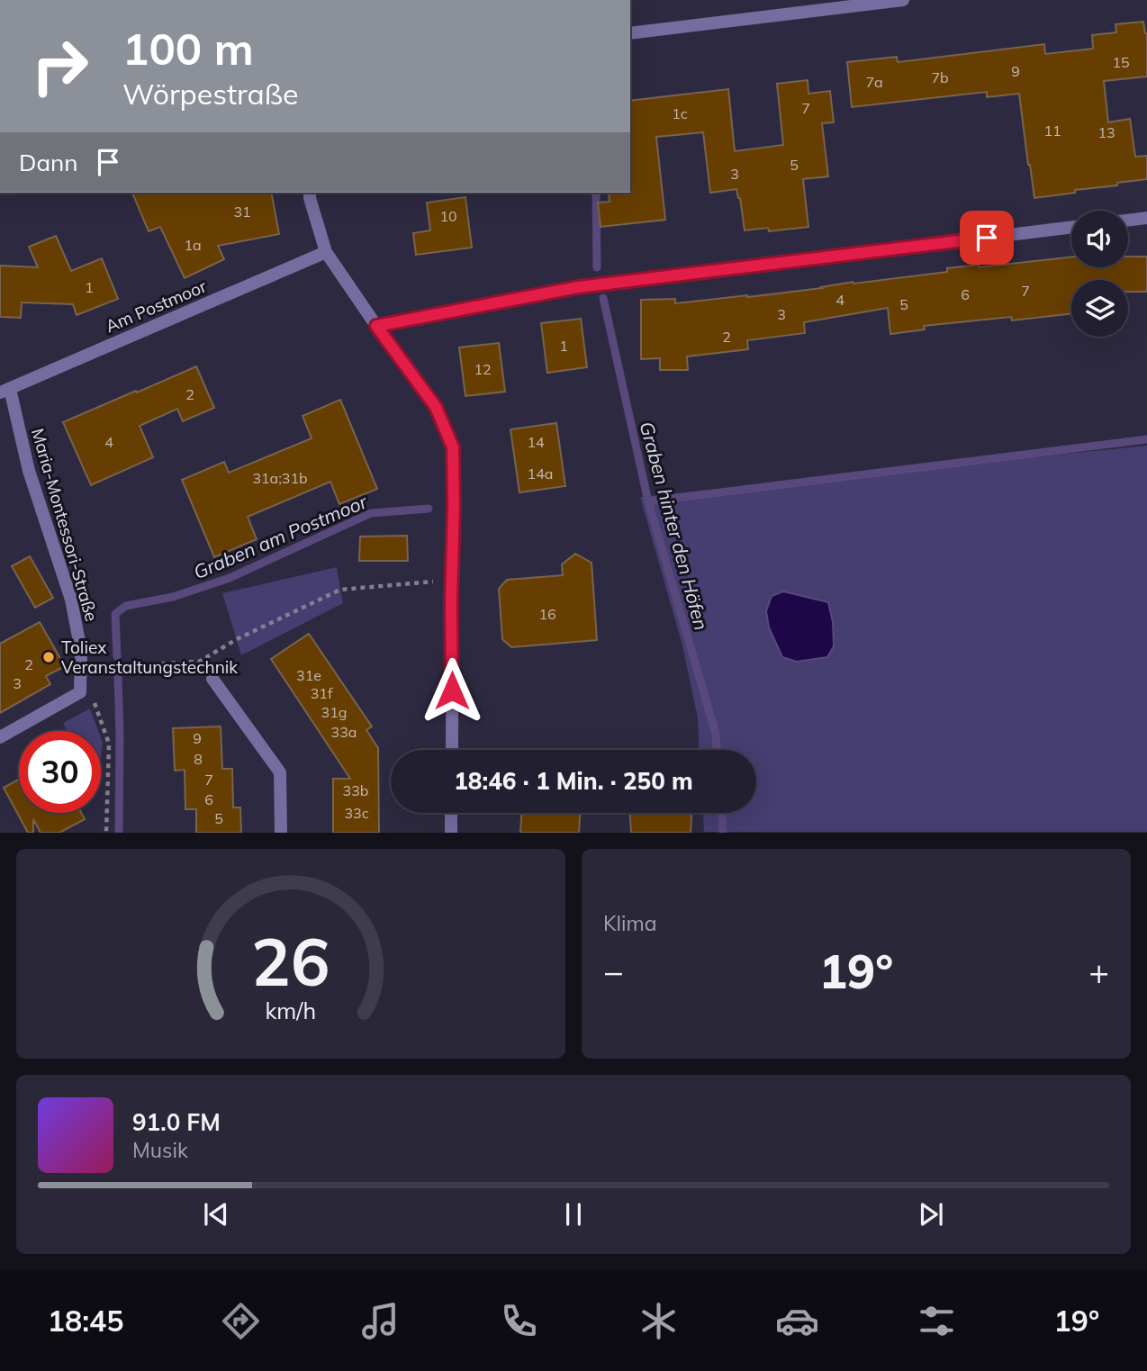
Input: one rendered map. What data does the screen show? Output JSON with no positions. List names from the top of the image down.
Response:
{
  "streets": {
    "street": ["Am Postmoor", "Maria-Montessori-Straße"]
  },
  "crossings": [
    ["Am Postmoor", "Maria-Montessori-Straße"]
  ],
  "water": ["Graben hinter den Höfen", "Graben am Postmoor"],
  "places": ["Toliex Veranstaltungstechnik"],
  "house_numbers": [
    "15",
    "9",
    "7b",
    "7a",
    "7",
    "1c",
    "11",
    "13",
    "5",
    "3",
    "31",
    "10",
    "1a",
    "1",
    "7",
    "6",
    "4",
    "5",
    "3",
    "2",
    "1",
    "12",
    "2",
    "4",
    "14",
    "14a",
    "31a;31b",
    "16",
    "2",
    "31e",
    "3",
    "31f",
    "31g",
    "33a",
    "9",
    "8",
    "7",
    "33b",
    "6",
    "33c",
    "5"
  ],
  "page": {
    "turn": ["100 m", "Wörpestraße"],
    "then": "Dann",
    "limit": "30",
    "trip": "18:46 · 1 Min. · 250 m",
    "tile": "Klima",
    "heat": ["−", "19°", "+"],
    "song": ["91.0 FM", "Musik"],
    "tabs": ["18:45", "19°"],
    "gauge": ["26", "km/h"]
  }
}
